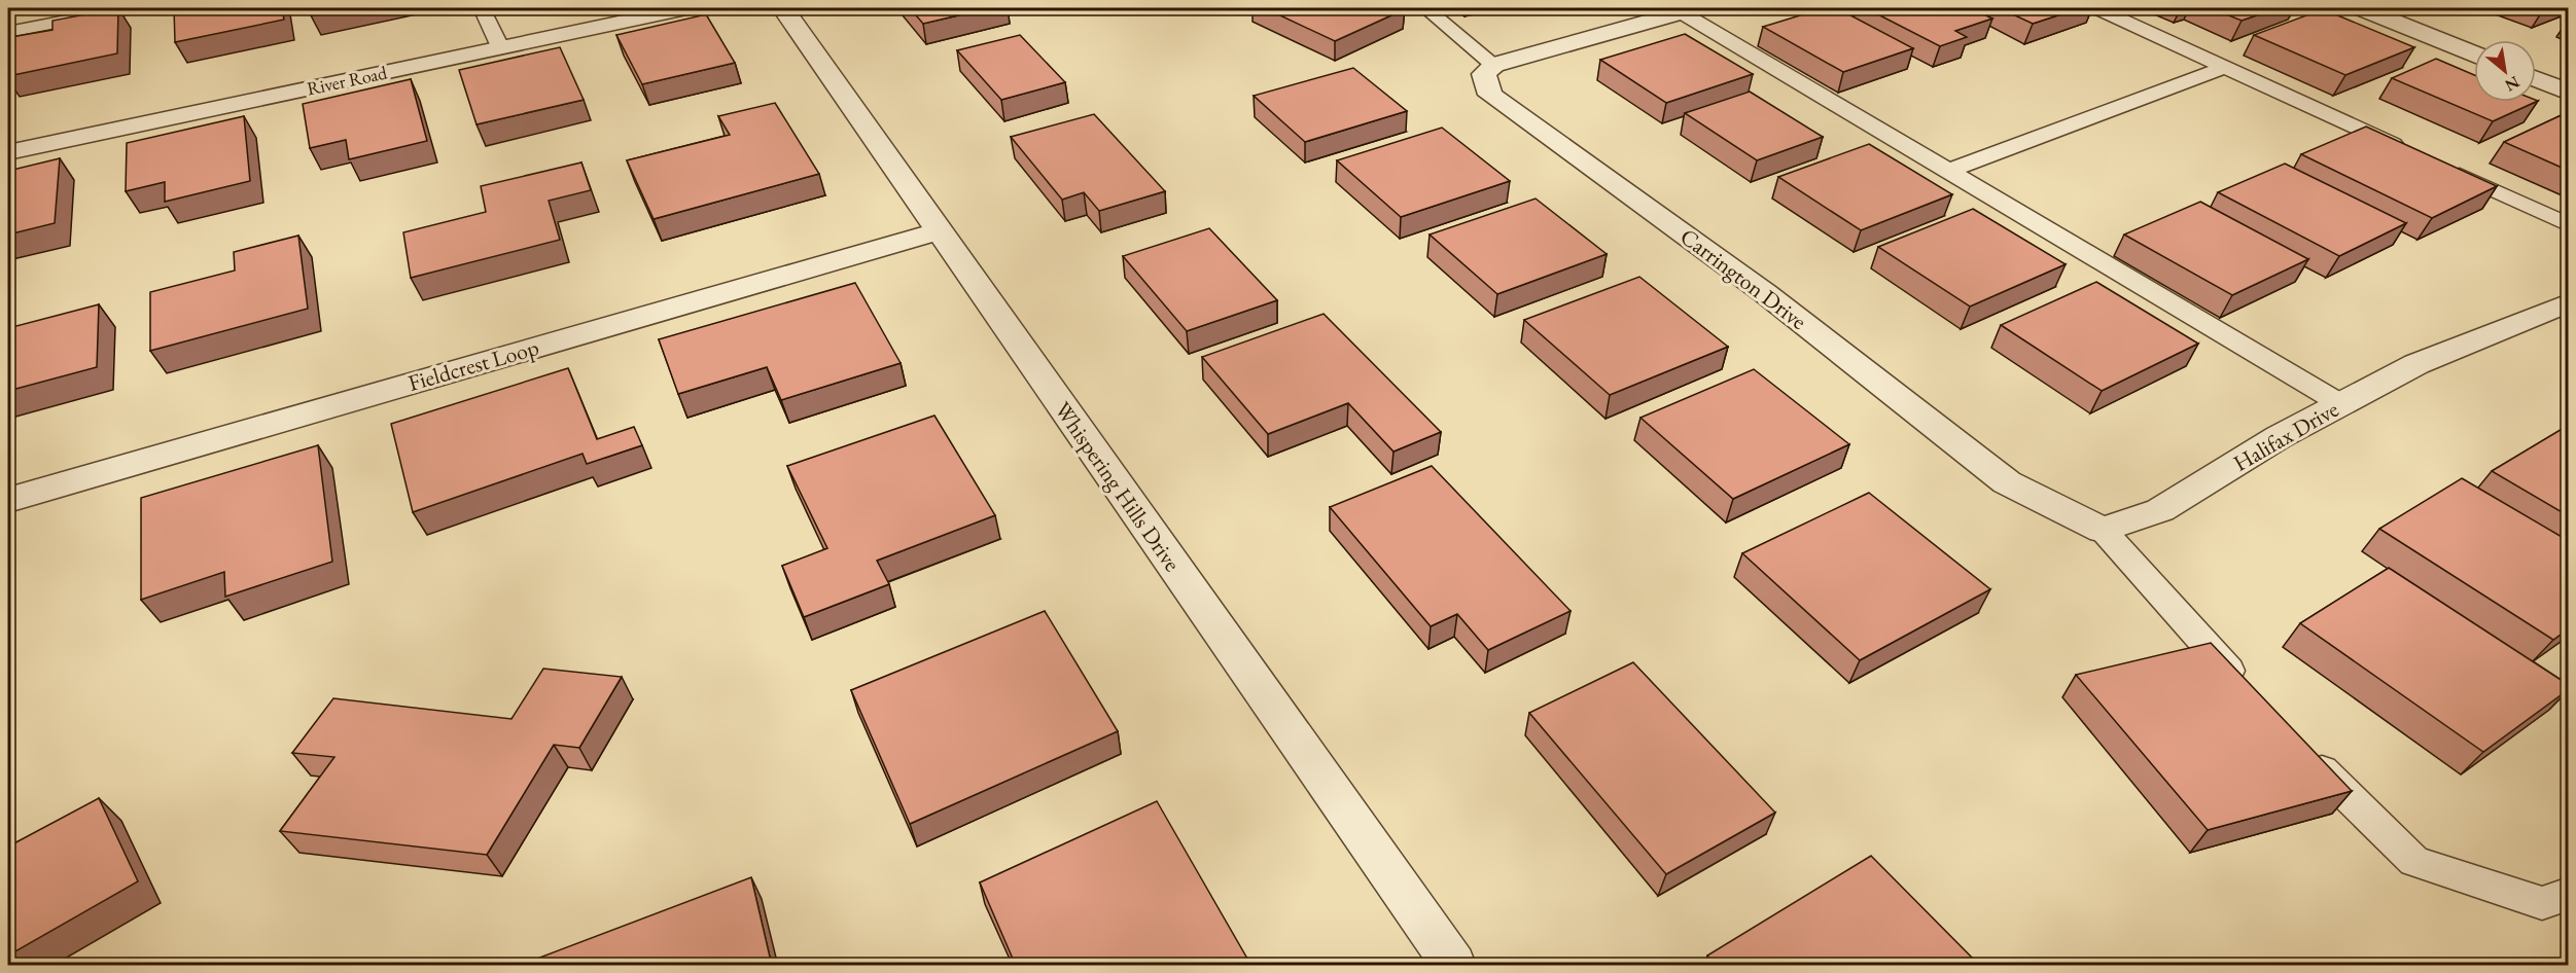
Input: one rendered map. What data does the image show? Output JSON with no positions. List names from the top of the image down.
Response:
{
  "streets": {
    "street": [
      "River Road",
      "Carrington Drive",
      "Fieldcrest Loop",
      "Halifax Drive",
      "Whispering Hills Drive"
    ]
  },
  "crossings": [
    ["Carrington Drive", "Halifax Drive"],
    ["Fieldcrest Loop", "Whispering Hills Drive"]
  ],
  "north": "bottom right"
}
